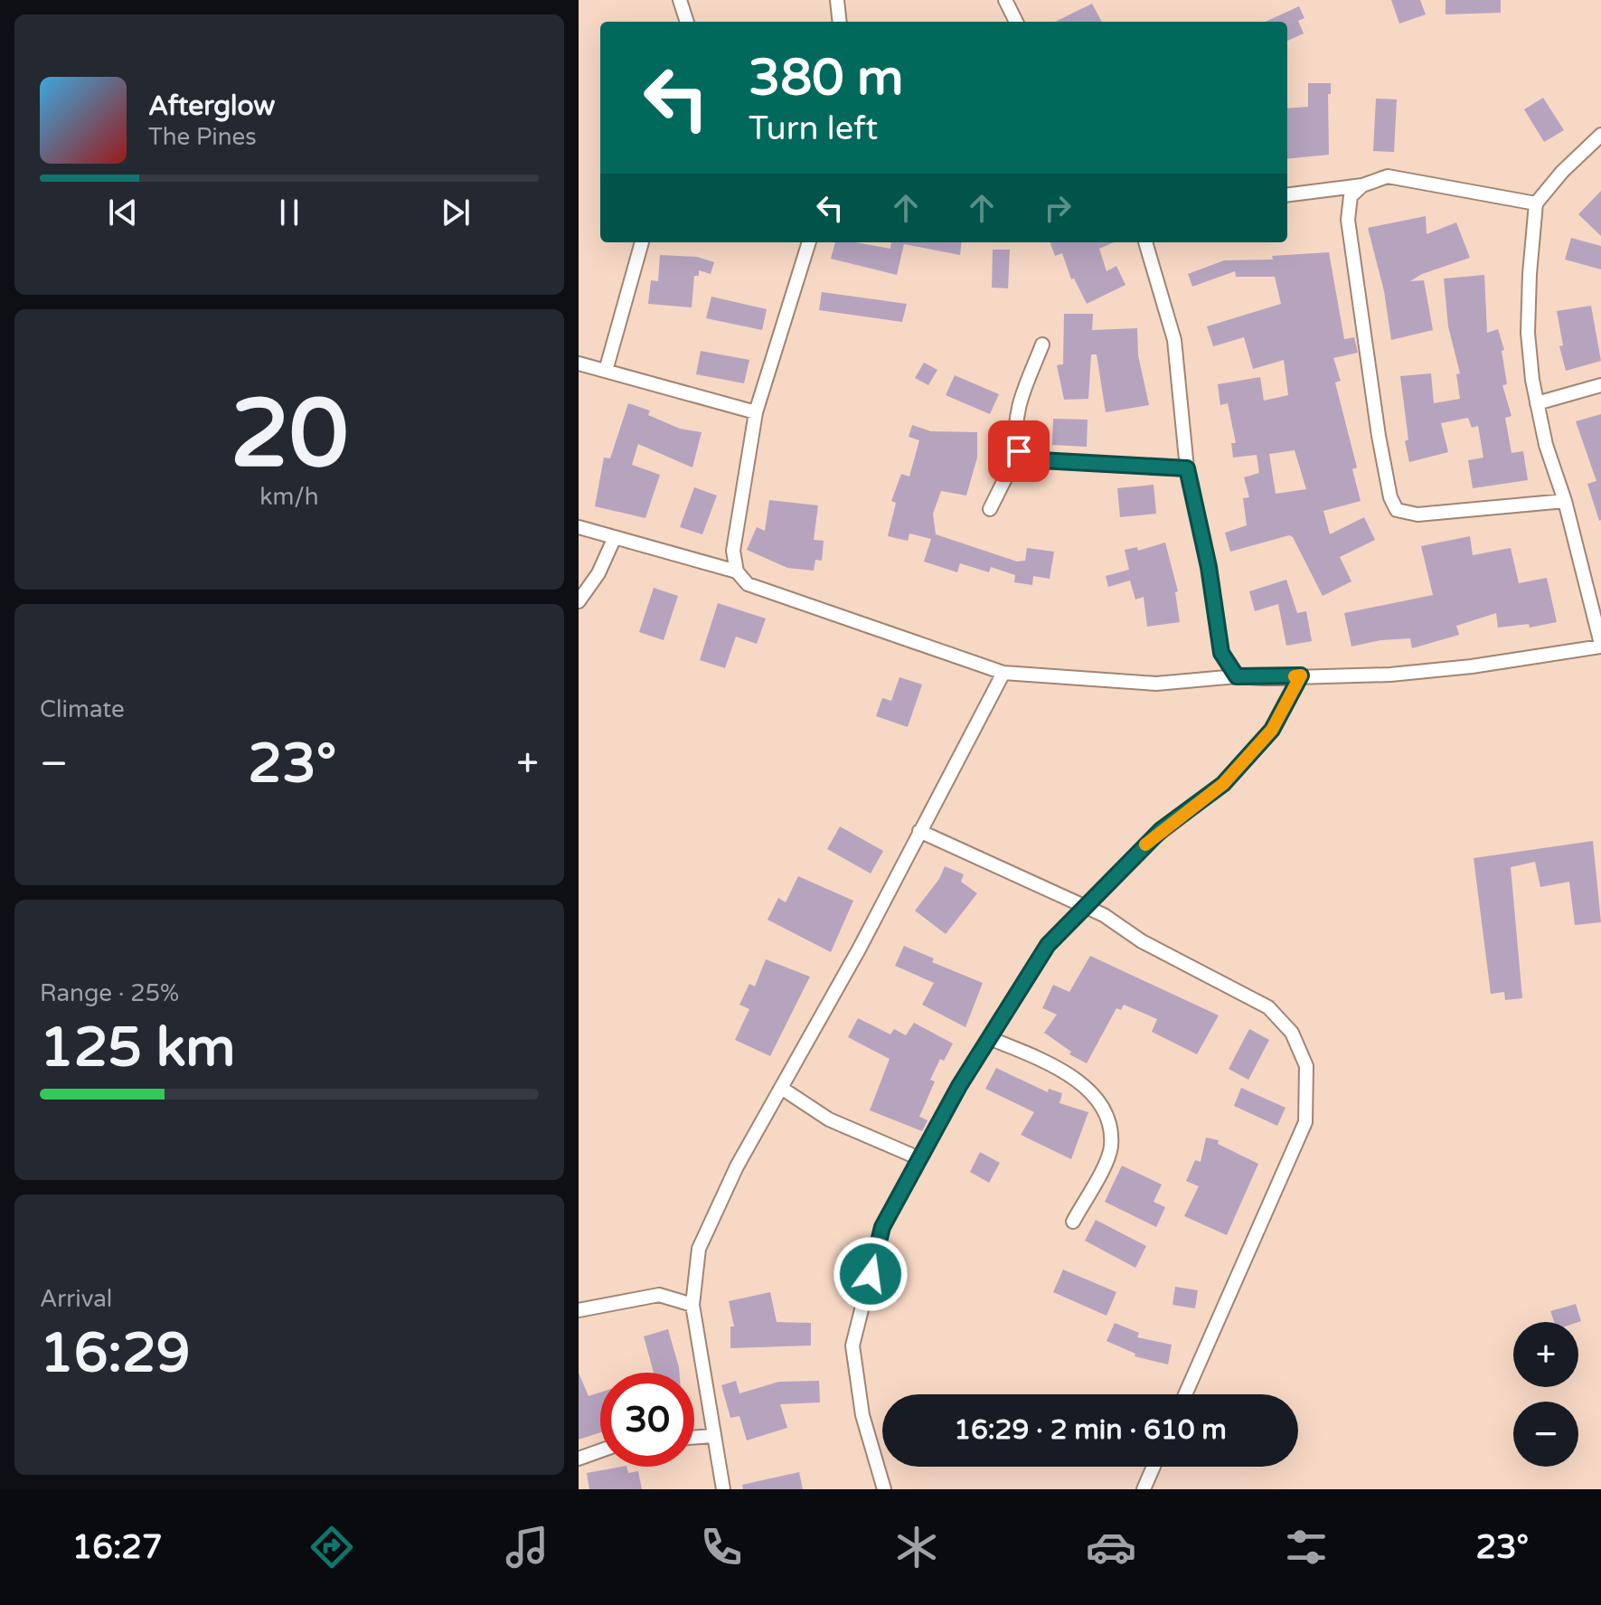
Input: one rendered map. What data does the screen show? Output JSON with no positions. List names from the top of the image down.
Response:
{
  "page": {
    "turn": ["380 m", "Turn left"],
    "song": ["Afterglow", "The Pines"],
    "tile": [
      ["20", "km/h"],
      "Climate",
      ["Range · 25%", "125 km"],
      ["Arrival", "16:29"]
    ],
    "heat": ["−", "23°", "+"],
    "map_buttons": ["+", "−"],
    "limit": "30",
    "trip": "16:29 · 2 min · 610 m",
    "tabs": ["16:27", "23°"]
  }
}
